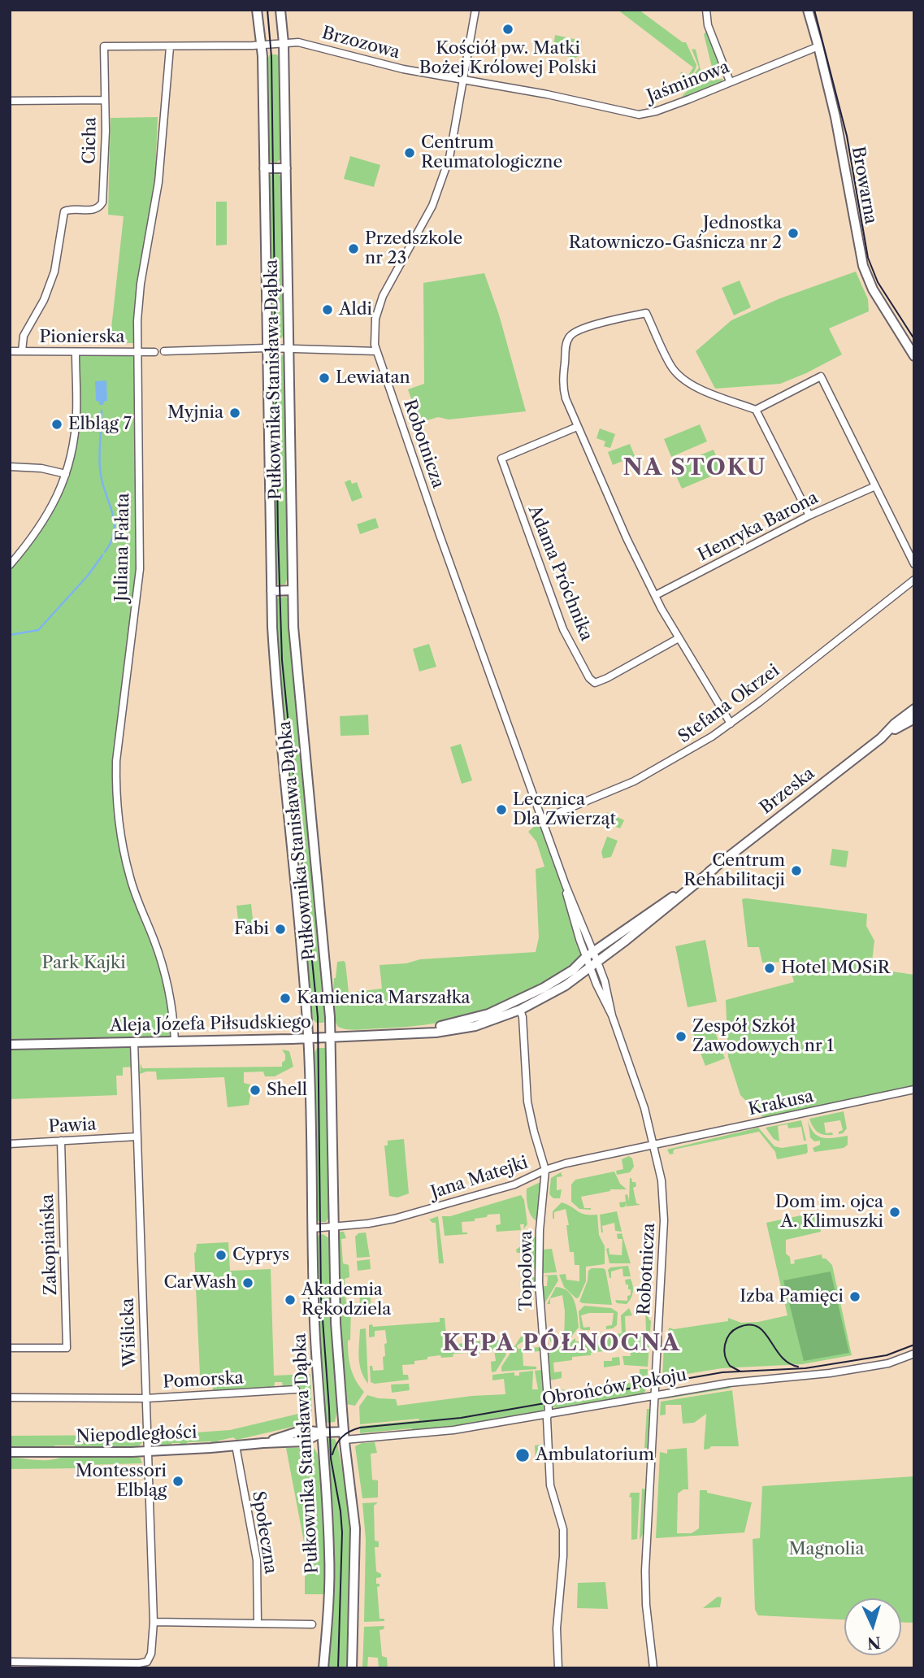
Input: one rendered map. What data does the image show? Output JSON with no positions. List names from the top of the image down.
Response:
{
  "streets": {
    "street": [
      "Brzozowa",
      "Jaśminowa",
      "Cicha",
      "Browarna",
      "Pionierska",
      "Pułkownika Stanisława Dąbka",
      "Robotnicza",
      "Henryka Barona",
      "Juliana Fałata",
      "Adama Próchnika",
      "Stefana Okrzei",
      "Brzeska",
      "Aleja Józefa Piłsudskiego",
      "Krakusa",
      "Pawia",
      "Jana Matejki",
      "Zakopiańska",
      "Topolowa",
      "Wiślicka",
      "Pomorska",
      "Obrońców Pokoju",
      "Niepodległości",
      "Społeczna"
    ]
  },
  "crossings": [
    ["Brzozowa", "Jaśminowa"],
    ["Brzozowa", "Cicha"],
    ["Brzozowa", "Pułkownika Stanisława Dąbka"],
    ["Brzozowa", "Robotnicza"],
    ["Jaśminowa", "Browarna"],
    ["Jaśminowa", "Robotnicza"],
    ["Cicha", "Pionierska"],
    ["Cicha", "Pułkownika Stanisława Dąbka"],
    ["Cicha", "Juliana Fałata"],
    ["Pionierska", "Juliana Fałata"],
    ["Pułkownika Stanisława Dąbka", "Aleja Józefa Piłsudskiego"],
    ["Pułkownika Stanisława Dąbka", "Jana Matejki"],
    ["Pułkownika Stanisława Dąbka", "Obrońców Pokoju"],
    ["Pułkownika Stanisława Dąbka", "Niepodległości"],
    ["Robotnicza", "Stefana Okrzei"],
    ["Robotnicza", "Brzeska"],
    ["Robotnicza", "Aleja Józefa Piłsudskiego"],
    ["Robotnicza", "Krakusa"],
    ["Robotnicza", "Jana Matejki"],
    ["Robotnicza", "Obrońców Pokoju"],
    ["Juliana Fałata", "Aleja Józefa Piłsudskiego"],
    ["Brzeska", "Aleja Józefa Piłsudskiego"],
    ["Aleja Józefa Piłsudskiego", "Topolowa"],
    ["Aleja Józefa Piłsudskiego", "Wiślicka"],
    ["Krakusa", "Jana Matejki"],
    ["Pawia", "Zakopiańska"],
    ["Pawia", "Wiślicka"],
    ["Jana Matejki", "Topolowa"],
    ["Topolowa", "Obrońców Pokoju"],
    ["Wiślicka", "Pomorska"],
    ["Wiślicka", "Niepodległości"],
    ["Obrońców Pokoju", "Niepodległości"],
    ["Niepodległości", "Społeczna"]
  ],
  "districts": ["NA STOKU", "KĘPA PÓŁNOCNA"],
  "parks": ["Park Kajki", "Magnolia"],
  "places": [
    "Kościół pw. Matki Bożej Królowej Polski",
    "Centrum Reumatologiczne",
    "Jednostka Ratowniczo-Gaśnicza nr 2",
    "Przedszkole nr 23",
    "Aldi",
    "Lewiatan",
    "Myjnia",
    "Elbląg 7",
    "Lecznica Dla Zwierząt",
    "Centrum Rehabilitacji",
    "Fabi",
    "Hotel MOSiR",
    "Kamienica Marszałka",
    "Zespół Szkół Zawodowych nr 1",
    "Shell",
    "Dom im. ojca A. Klimuszki",
    "Cyprys",
    "CarWash",
    "Izba Pamięci",
    "Akademia Rękodziela",
    "Ambulatorium",
    "Montessori Elbląg"
  ],
  "north": "bottom"
}
